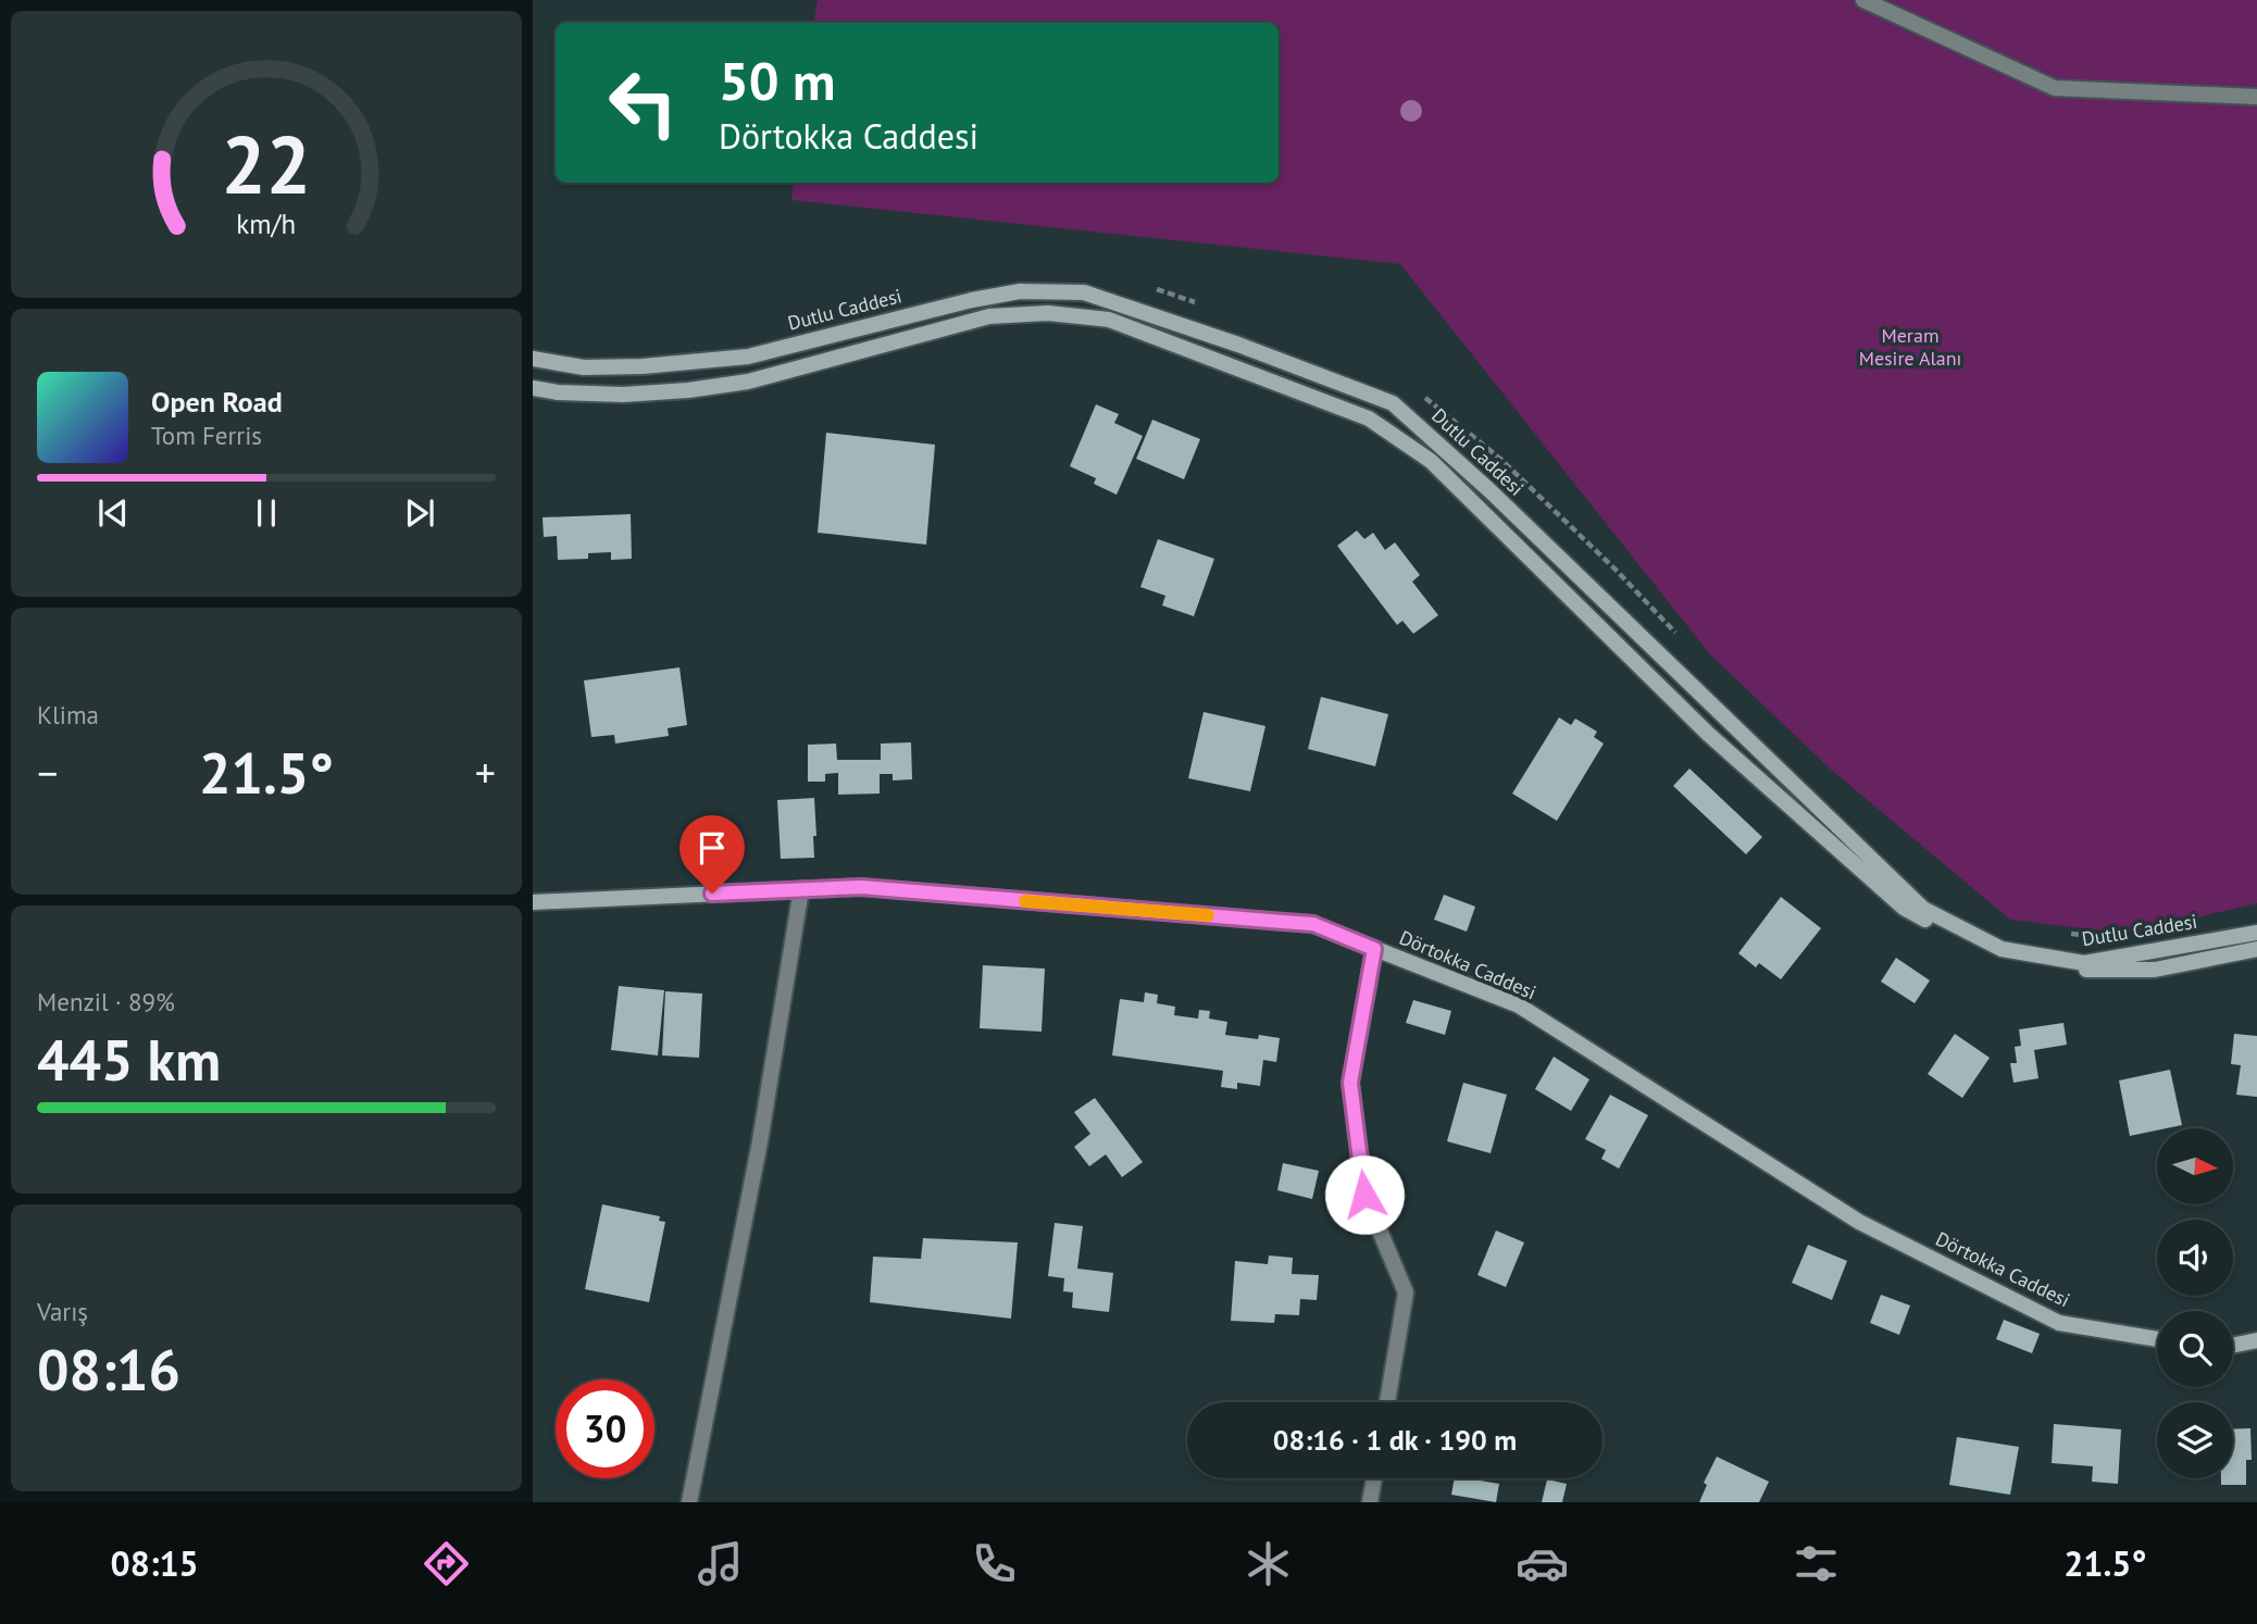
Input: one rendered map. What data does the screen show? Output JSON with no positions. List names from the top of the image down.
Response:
{
  "streets": {
    "main road": ["Dutlu Caddesi", "Dörtokka Caddesi"]
  },
  "parks": ["Meram Mesire Alanı"],
  "north": "right",
  "page": {
    "turn": ["50 m", "Dörtokka Caddesi"],
    "song": ["Open Road", "Tom Ferris"],
    "tile": [
      "Klima",
      ["Menzil · 89%", "445 km"],
      ["Varış", "08:16"]
    ],
    "heat": ["−", "21.5°", "+"],
    "limit": "30",
    "trip": "08:16 · 1 dk · 190 m",
    "tabs": ["08:15", "21.5°"],
    "gauge": ["22", "km/h"]
  }
}
